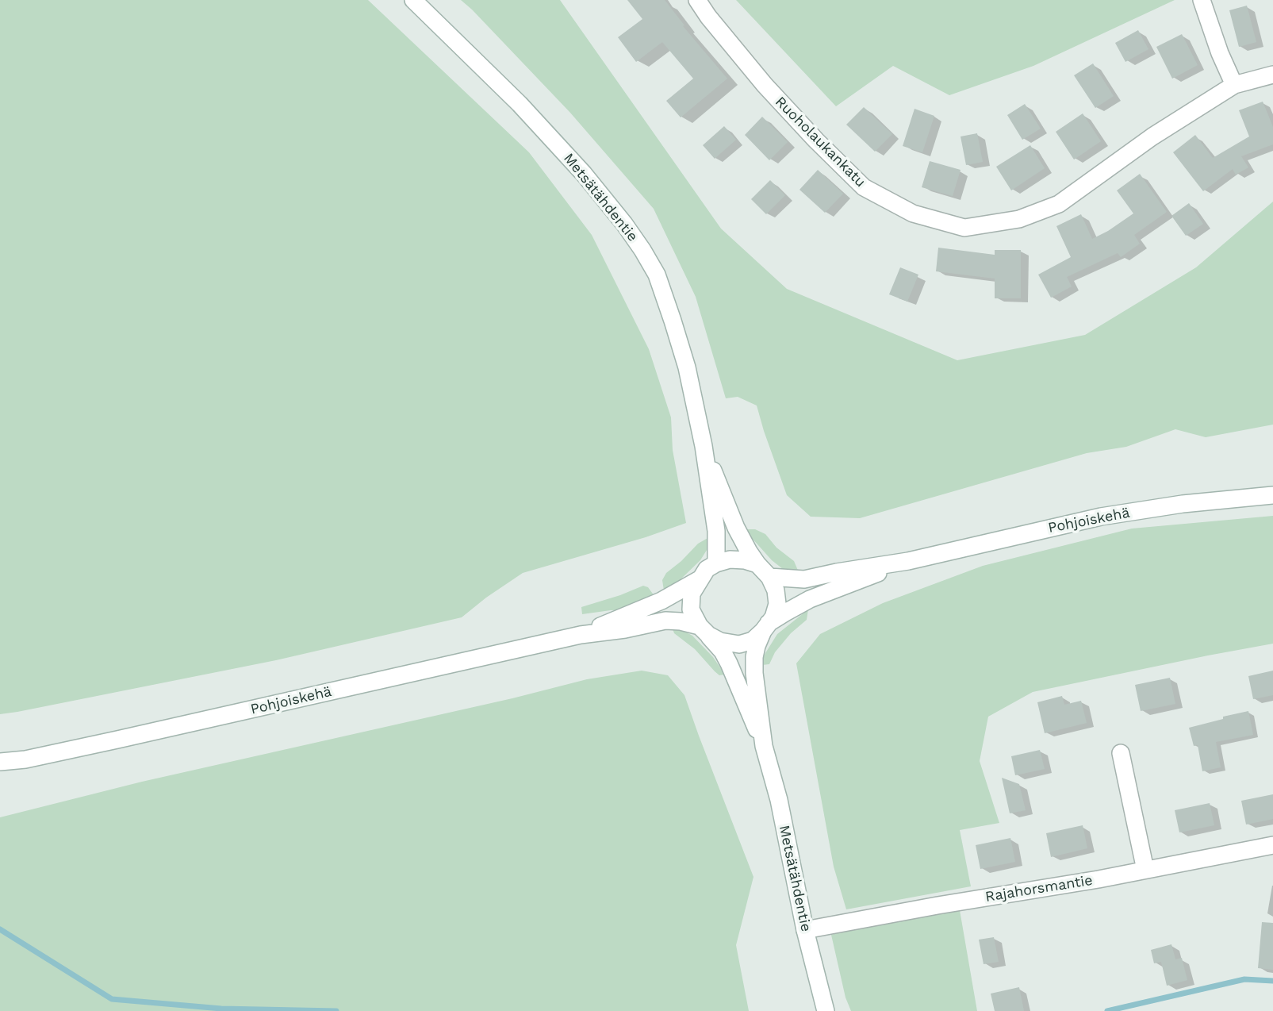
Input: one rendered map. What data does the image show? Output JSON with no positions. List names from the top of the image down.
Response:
{
  "streets": {
    "main road": [
      "Ruoholaukankatu",
      "Metsätähdentie",
      "Pohjoiskehä",
      "Rajahorsmantie"
    ]
  },
  "crossings": [
    ["Metsätähdentie", "Pohjoiskehä"],
    ["Metsätähdentie", "Rajahorsmantie"]
  ]
}
